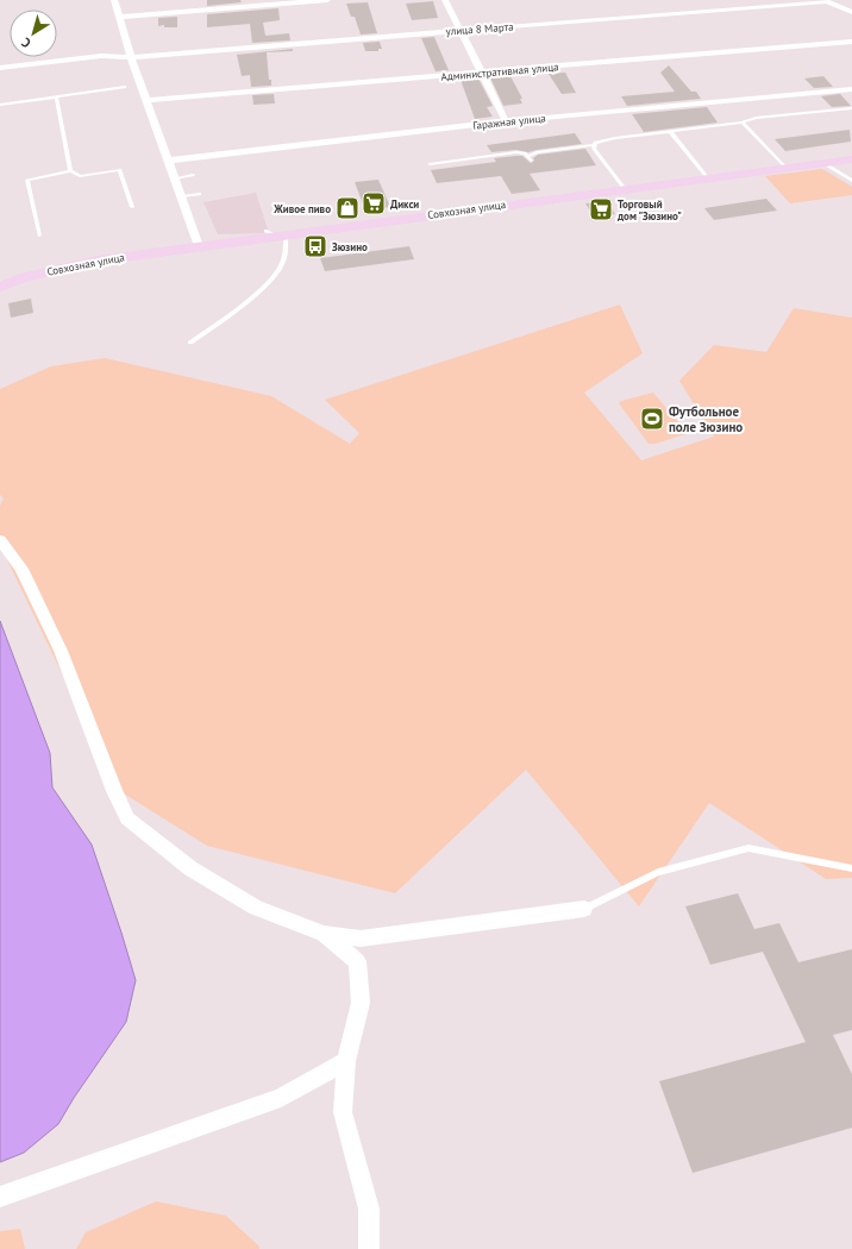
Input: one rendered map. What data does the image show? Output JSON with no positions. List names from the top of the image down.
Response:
{
  "streets": {
    "street": [
      "улица 8 Марта",
      "Административная улица",
      "Гаражная улица",
      "Совхозная улица"
    ]
  },
  "places": {
    "supermarket": ["Дикси", "Торговый дом \"Зюзино\""],
    "shop": ["Живое пиво"],
    "bus stop": ["Зюзино"],
    "sports": ["Футбольное поле Зюзино"]
  },
  "north": "bottom left"
}
